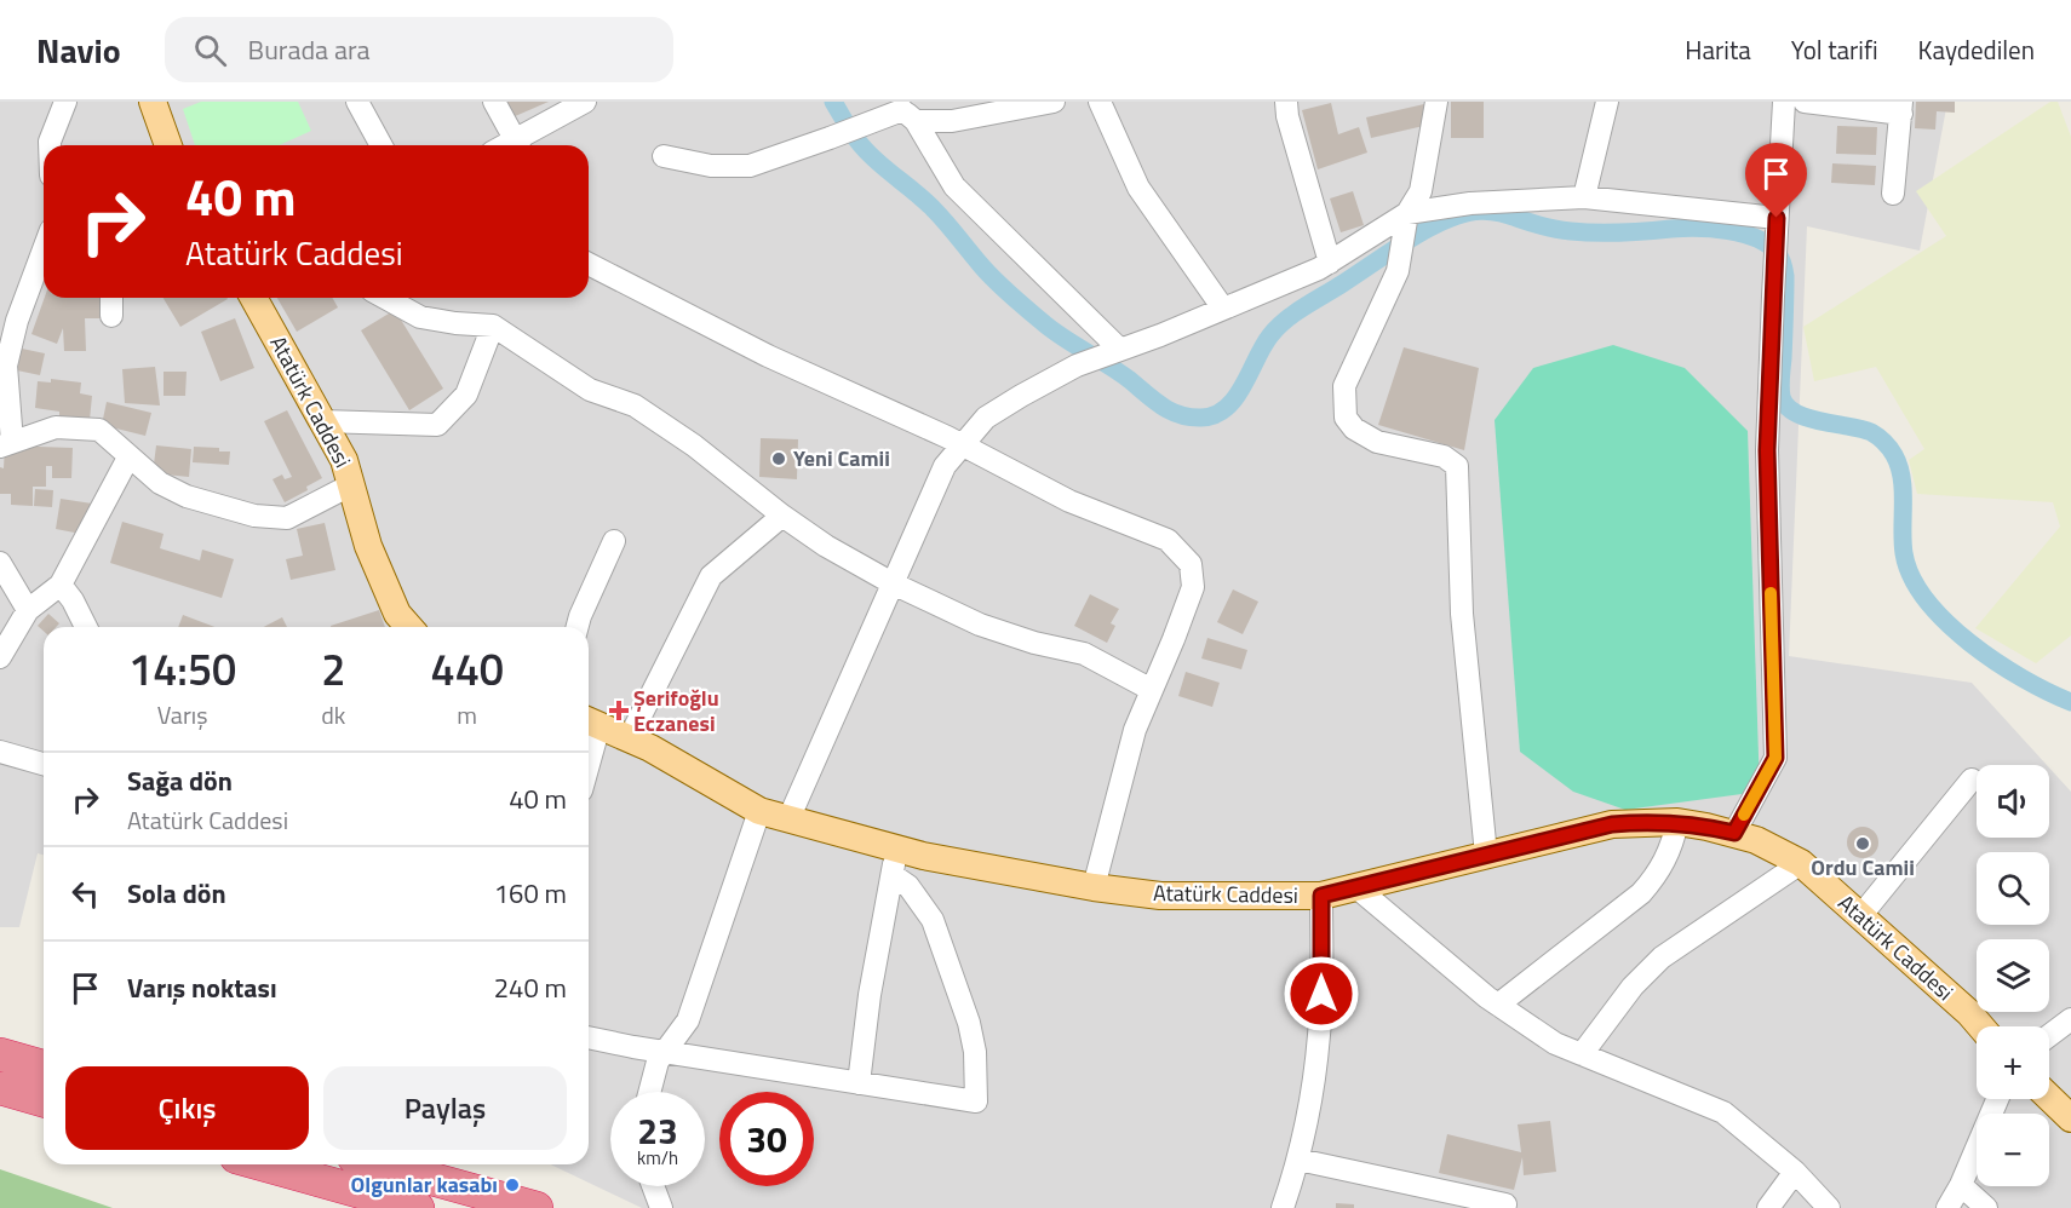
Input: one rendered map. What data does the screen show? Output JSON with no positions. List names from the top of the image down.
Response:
{
  "streets": {
    "main road": ["Atatürk Caddesi"]
  },
  "places": {
    "other": ["Yeni Camii", "Ordu Camii", "Olgunlar kasabı"],
    "health": ["Şerifoğlu Eczanesi"]
  },
  "page": {
    "header": "Navio",
    "search": "Burada ara",
    "nav": ["Harita", "Yol tarifi", "Kaydedilen"],
    "turn": ["40 m", "Atatürk Caddesi"],
    "eta": [
      "14:50",
      "Varış",
      "2",
      "dk",
      "440",
      "m"
    ],
    "list": [
      {
        "name": "Sağa dön",
        "note": "Atatürk Caddesi",
        "value": "40 m"
      },
      {
        "name": "Sola dön",
        "value": "160 m"
      },
      {
        "name": "Varış noktası",
        "value": "240 m"
      }
    ],
    "map_buttons": ["+", "−"],
    "buttons": ["Çıkış", "Paylaş"],
    "speed": "23 km/h",
    "limit": "30"
  }
}
